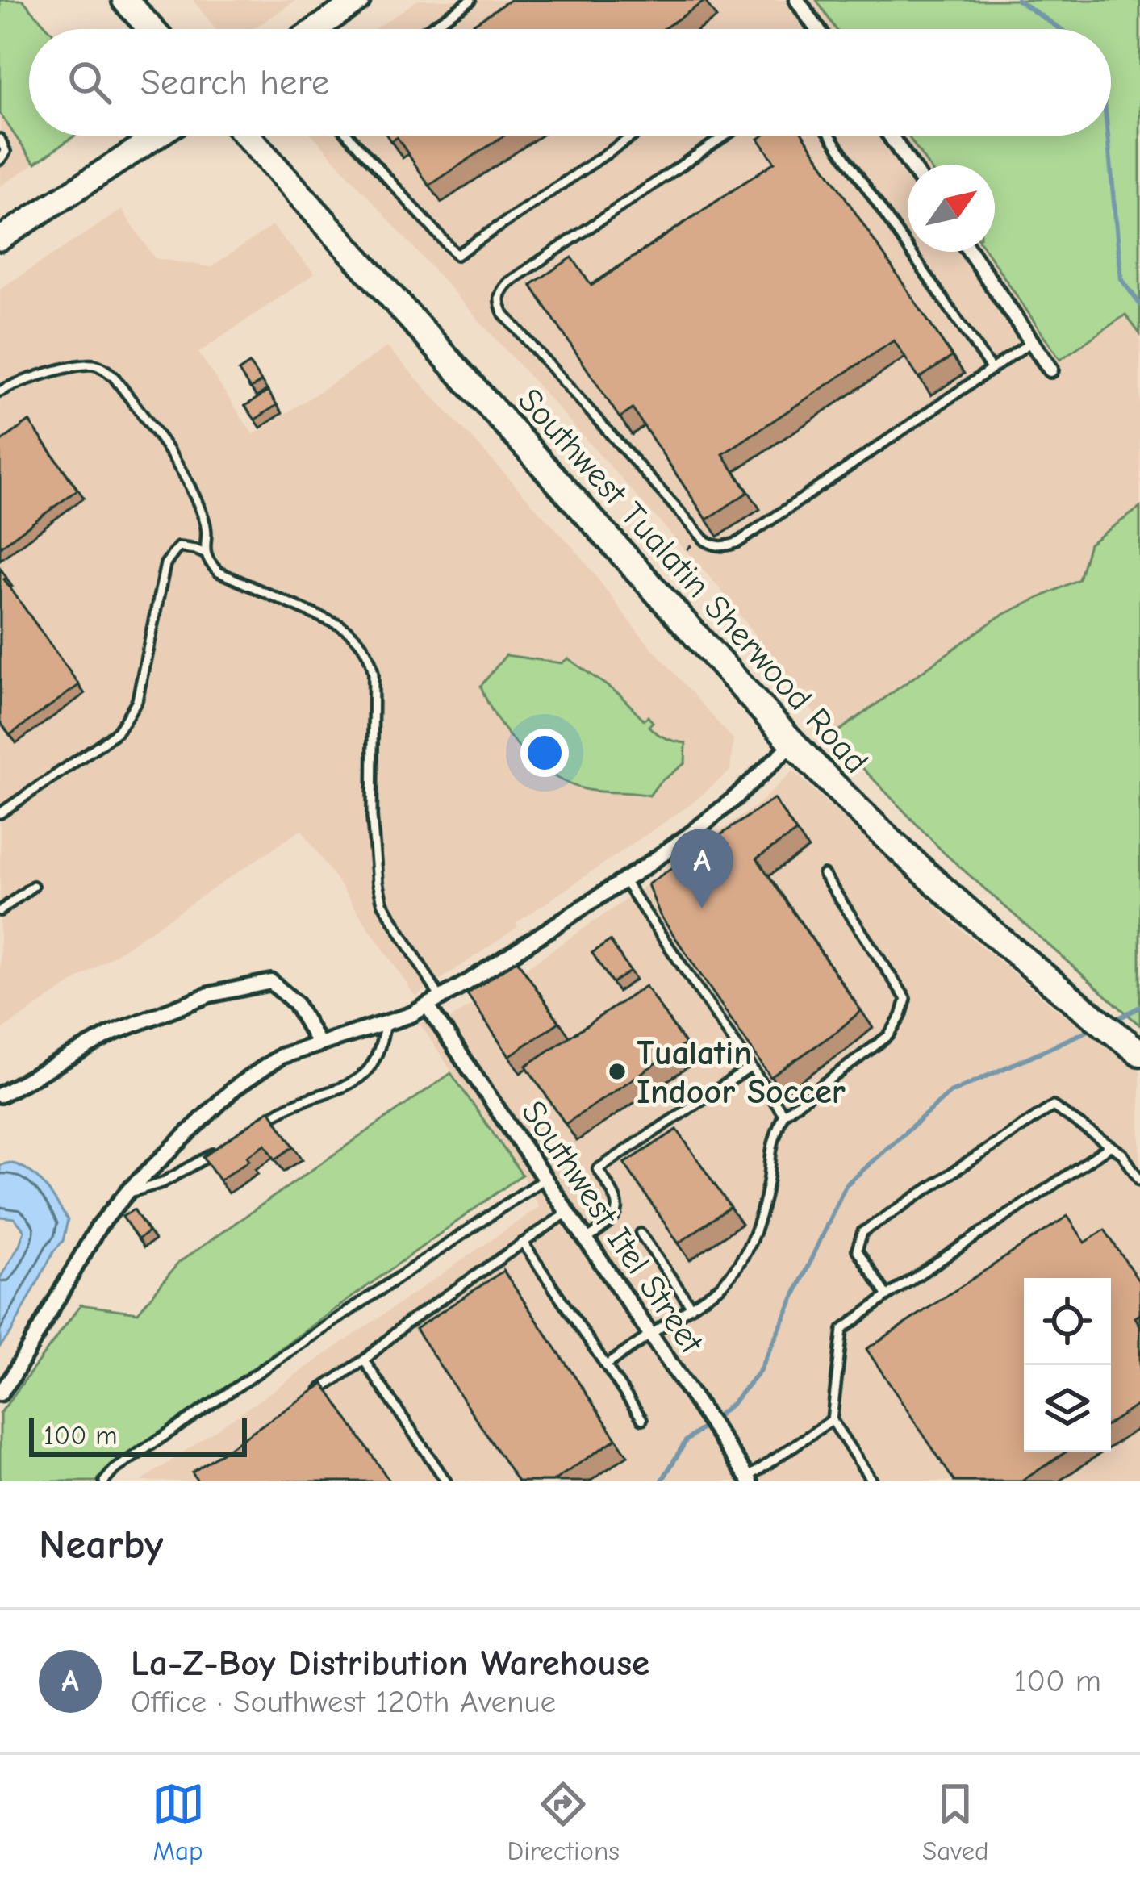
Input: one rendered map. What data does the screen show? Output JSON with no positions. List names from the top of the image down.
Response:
{
  "streets": {
    "highway": ["Southwest Tualatin Sherwood Road"],
    "street": ["Southwest Itel Street"]
  },
  "places": ["Tualatin Indoor Soccer"],
  "scale_bar": "100 m",
  "north": "top right",
  "page": {
    "search": "Search here",
    "pins": "A",
    "scale": "100 m",
    "heading": "Nearby",
    "list": [
      {
        "mark": "A",
        "name": "La-Z-Boy Distribution Warehouse",
        "note": "Office · Southwest 120th Avenue",
        "value": "100 m"
      }
    ],
    "nav": ["Map", "Directions", "Saved"]
  }
}
